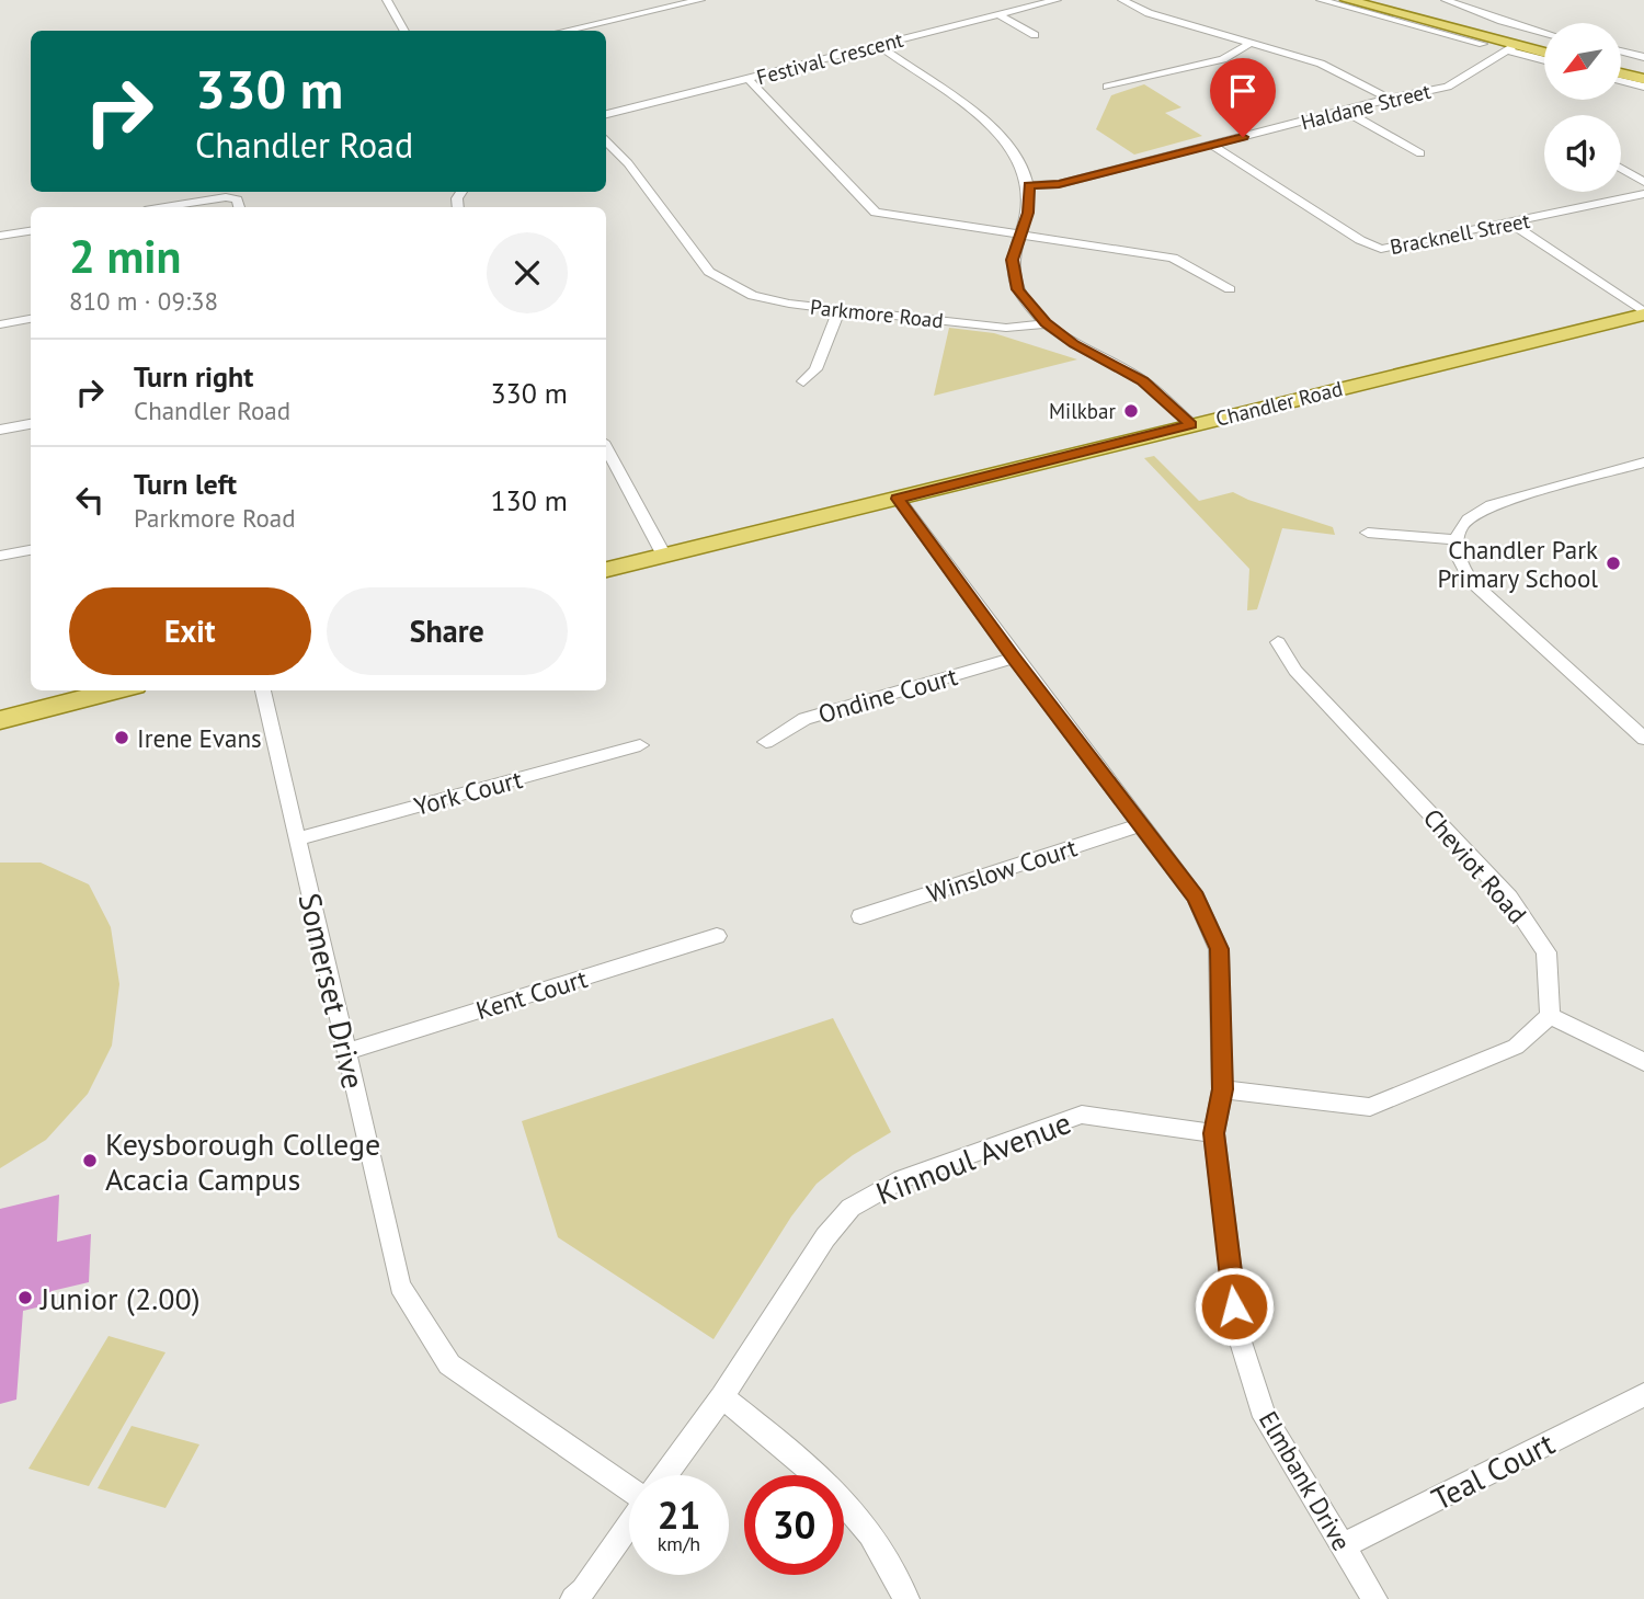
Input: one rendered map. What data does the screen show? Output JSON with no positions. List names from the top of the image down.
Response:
{
  "streets": {
    "main road": ["Chandler Road"],
    "street": [
      "Festival Crescent",
      "Haldane Street",
      "Bracknell Street",
      "Parkmore Road",
      "Ondine Court",
      "York Court",
      "Cheviot Road",
      "Winslow Court",
      "Somerset Drive",
      "Kent Court",
      "Kinnoul Avenue",
      "Teal Court",
      "Elmbank Drive"
    ]
  },
  "crossings": [
    ["Haldane Street", "Bracknell Street"],
    ["Chandler Road", "Elmbank Drive"],
    ["Ondine Court", "Elmbank Drive"],
    ["York Court", "Somerset Drive"],
    ["Winslow Court", "Elmbank Drive"],
    ["Somerset Drive", "Kent Court"],
    ["Kinnoul Avenue", "Elmbank Drive"],
    ["Teal Court", "Elmbank Drive"]
  ],
  "places": [
    "Milkbar",
    "Chandler Park Primary School",
    "Irene Evans",
    "Keysborough College Acacia Campus",
    "Junior (2.00)"
  ],
  "north": "bottom left",
  "page": {
    "turn": ["330 m", "Chandler Road"],
    "heading": ["2 min", "810 m · 09:38"],
    "list": [
      {
        "name": "Turn right",
        "note": "Chandler Road",
        "value": "330 m"
      },
      {
        "name": "Turn left",
        "note": "Parkmore Road",
        "value": "130 m"
      }
    ],
    "buttons": ["Exit", "Share"],
    "speed": "21 km/h",
    "limit": "30"
  }
}
